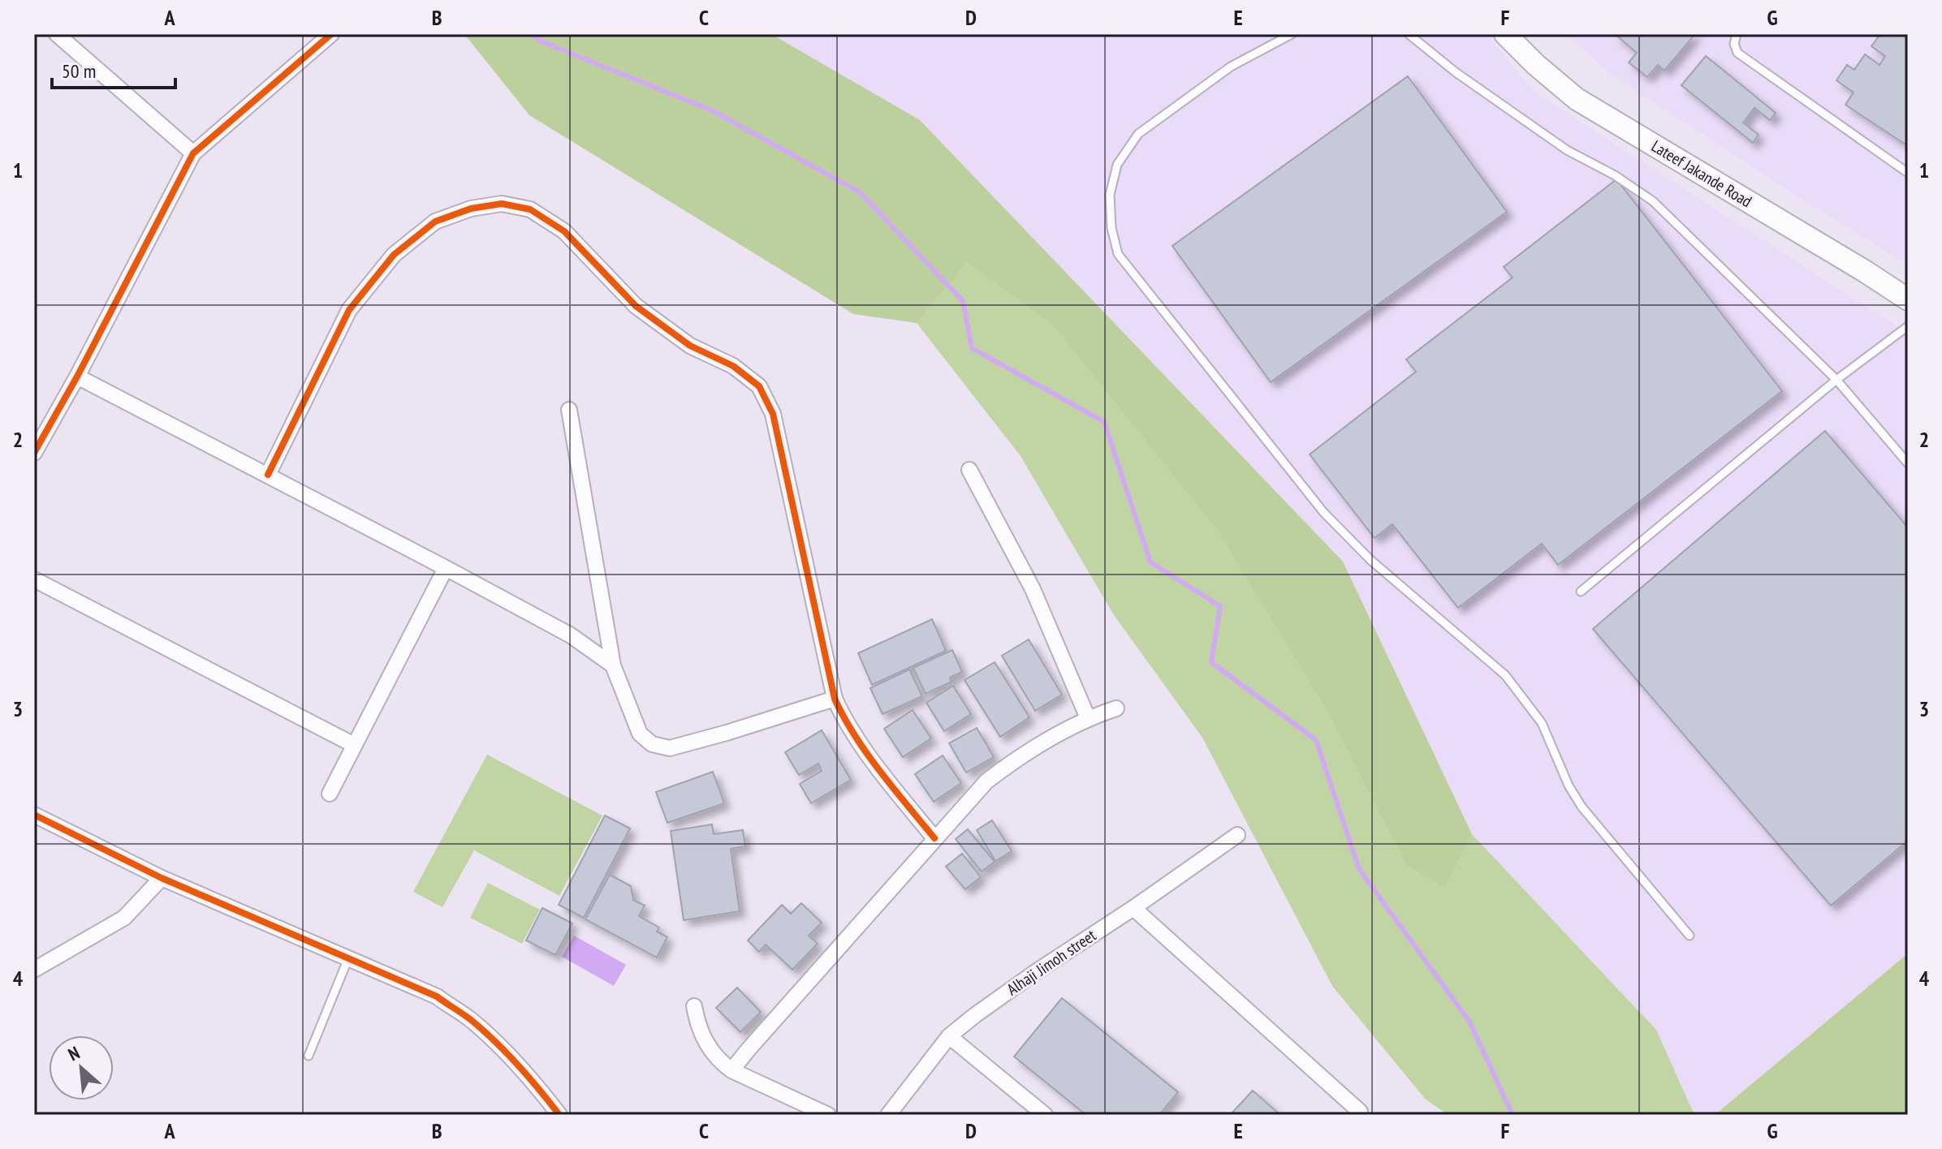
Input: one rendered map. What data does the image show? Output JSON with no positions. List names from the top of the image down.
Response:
{
  "streets": {
    "main road": ["Lateef Jakande Road"],
    "street": ["Alhaji Jimoh street"]
  },
  "scale_bar": "50 m",
  "north": "top left",
  "grid": {
    "columns": [
      "A",
      "B",
      "C",
      "D",
      "E",
      "F",
      "G"
    ],
    "rows": [
      "1",
      "2",
      "3",
      "4"
    ]
  }
}
